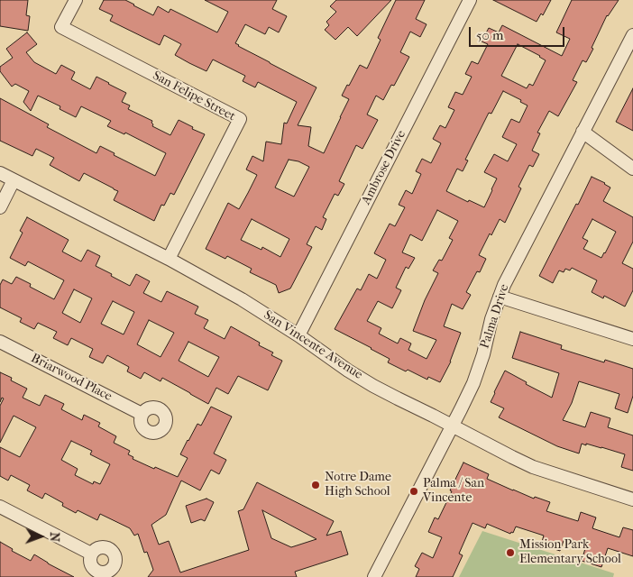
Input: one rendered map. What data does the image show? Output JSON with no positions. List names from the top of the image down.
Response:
{
  "streets": {
    "street": [
      "San Felipe Street",
      "Ambrose Drive",
      "Palma Drive",
      "San Vincente Avenue",
      "Briarwood Place"
    ]
  },
  "crossings": [
    ["San Felipe Street", "San Vincente Avenue"],
    ["Ambrose Drive", "San Vincente Avenue"],
    ["Palma Drive", "San Vincente Avenue"]
  ],
  "places": ["Notre Dame High School", "Palma / San Vincente", "Mission Park Elementary School"],
  "scale_bar": "50 m",
  "north": "right"
}
